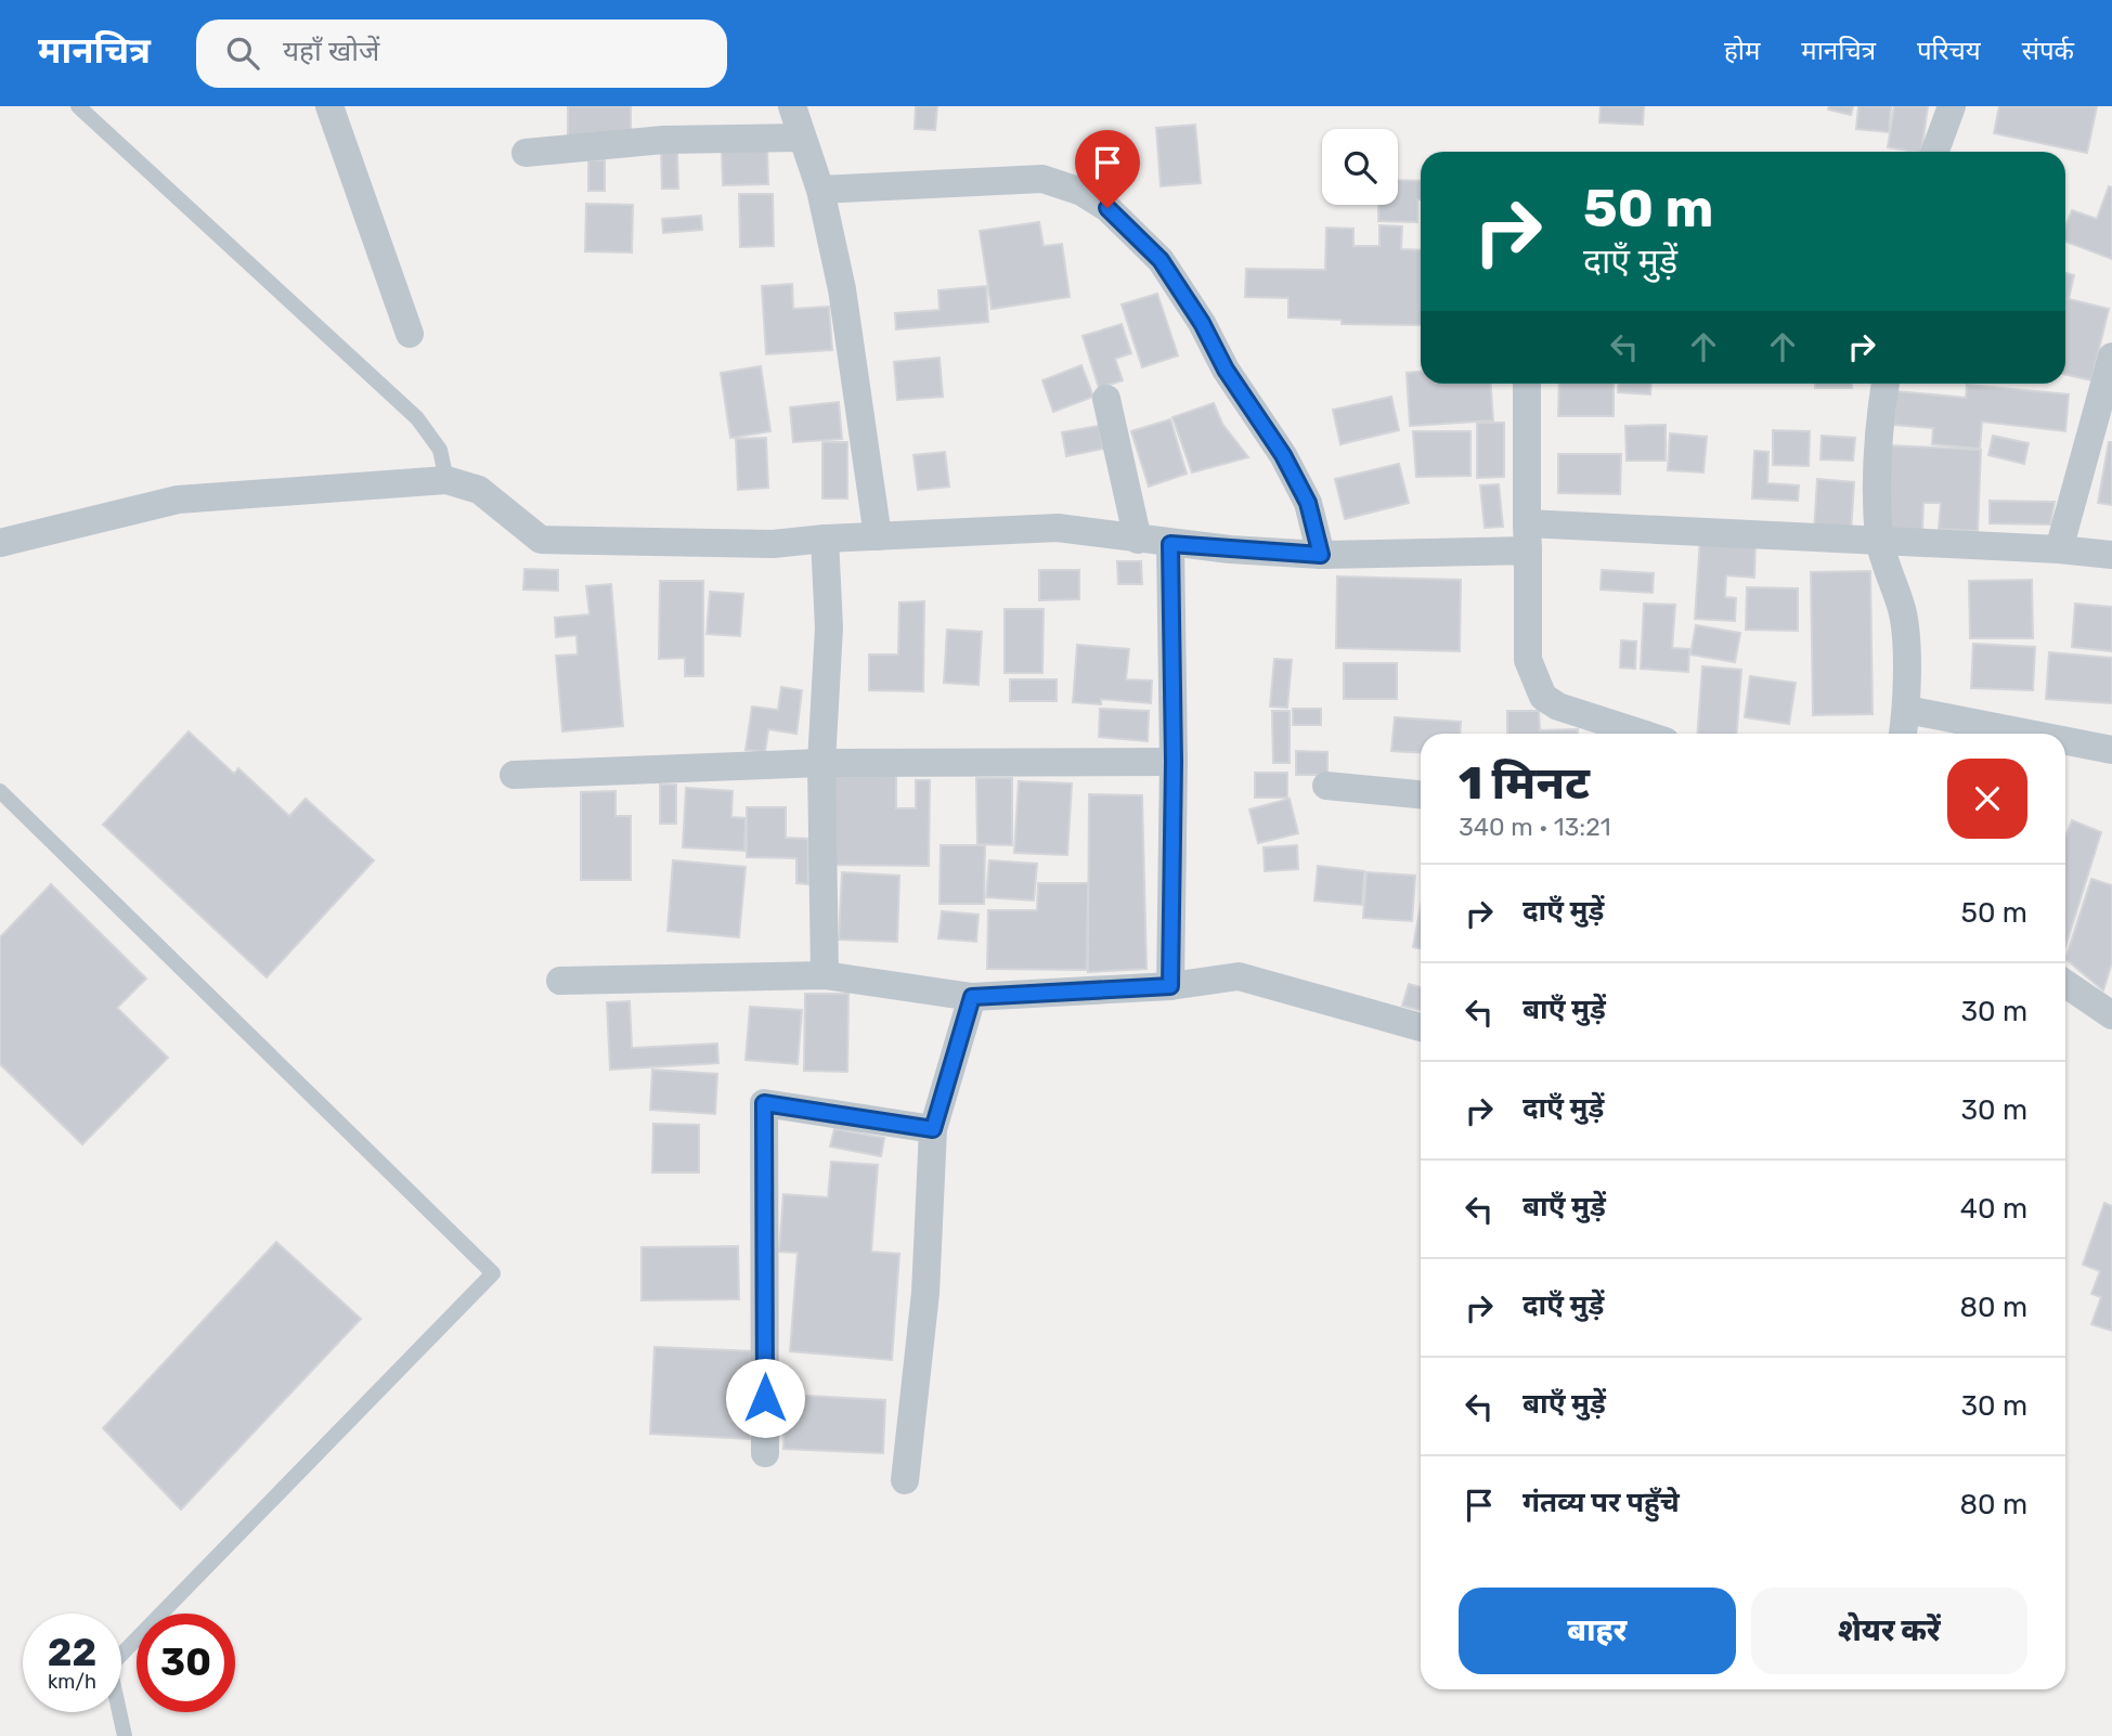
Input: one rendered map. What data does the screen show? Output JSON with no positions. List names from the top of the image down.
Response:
{
  "page": {
    "header": "मानचित्र",
    "search": "यहाँ खोजें",
    "nav": [
      "होम",
      "मानचित्र",
      "परिचय",
      "संपर्क"
    ],
    "turn": ["50 m", "दाएँ मुड़ें"],
    "heading": ["1 मिनट", "340 m · 13:21"],
    "list": [
      {
        "name": "दाएँ मुड़ें",
        "value": "50 m"
      },
      {
        "name": "बाएँ मुड़ें",
        "value": "30 m"
      },
      {
        "name": "दाएँ मुड़ें",
        "value": "30 m"
      },
      {
        "name": "बाएँ मुड़ें",
        "value": "40 m"
      },
      {
        "name": "दाएँ मुड़ें",
        "value": "80 m"
      },
      {
        "name": "बाएँ मुड़ें",
        "value": "30 m"
      },
      {
        "name": "गंतव्य पर पहुँचे",
        "value": "80 m"
      }
    ],
    "buttons": ["बाहर", "शेयर करें"],
    "speed": "22 km/h",
    "limit": "30"
  }
}
